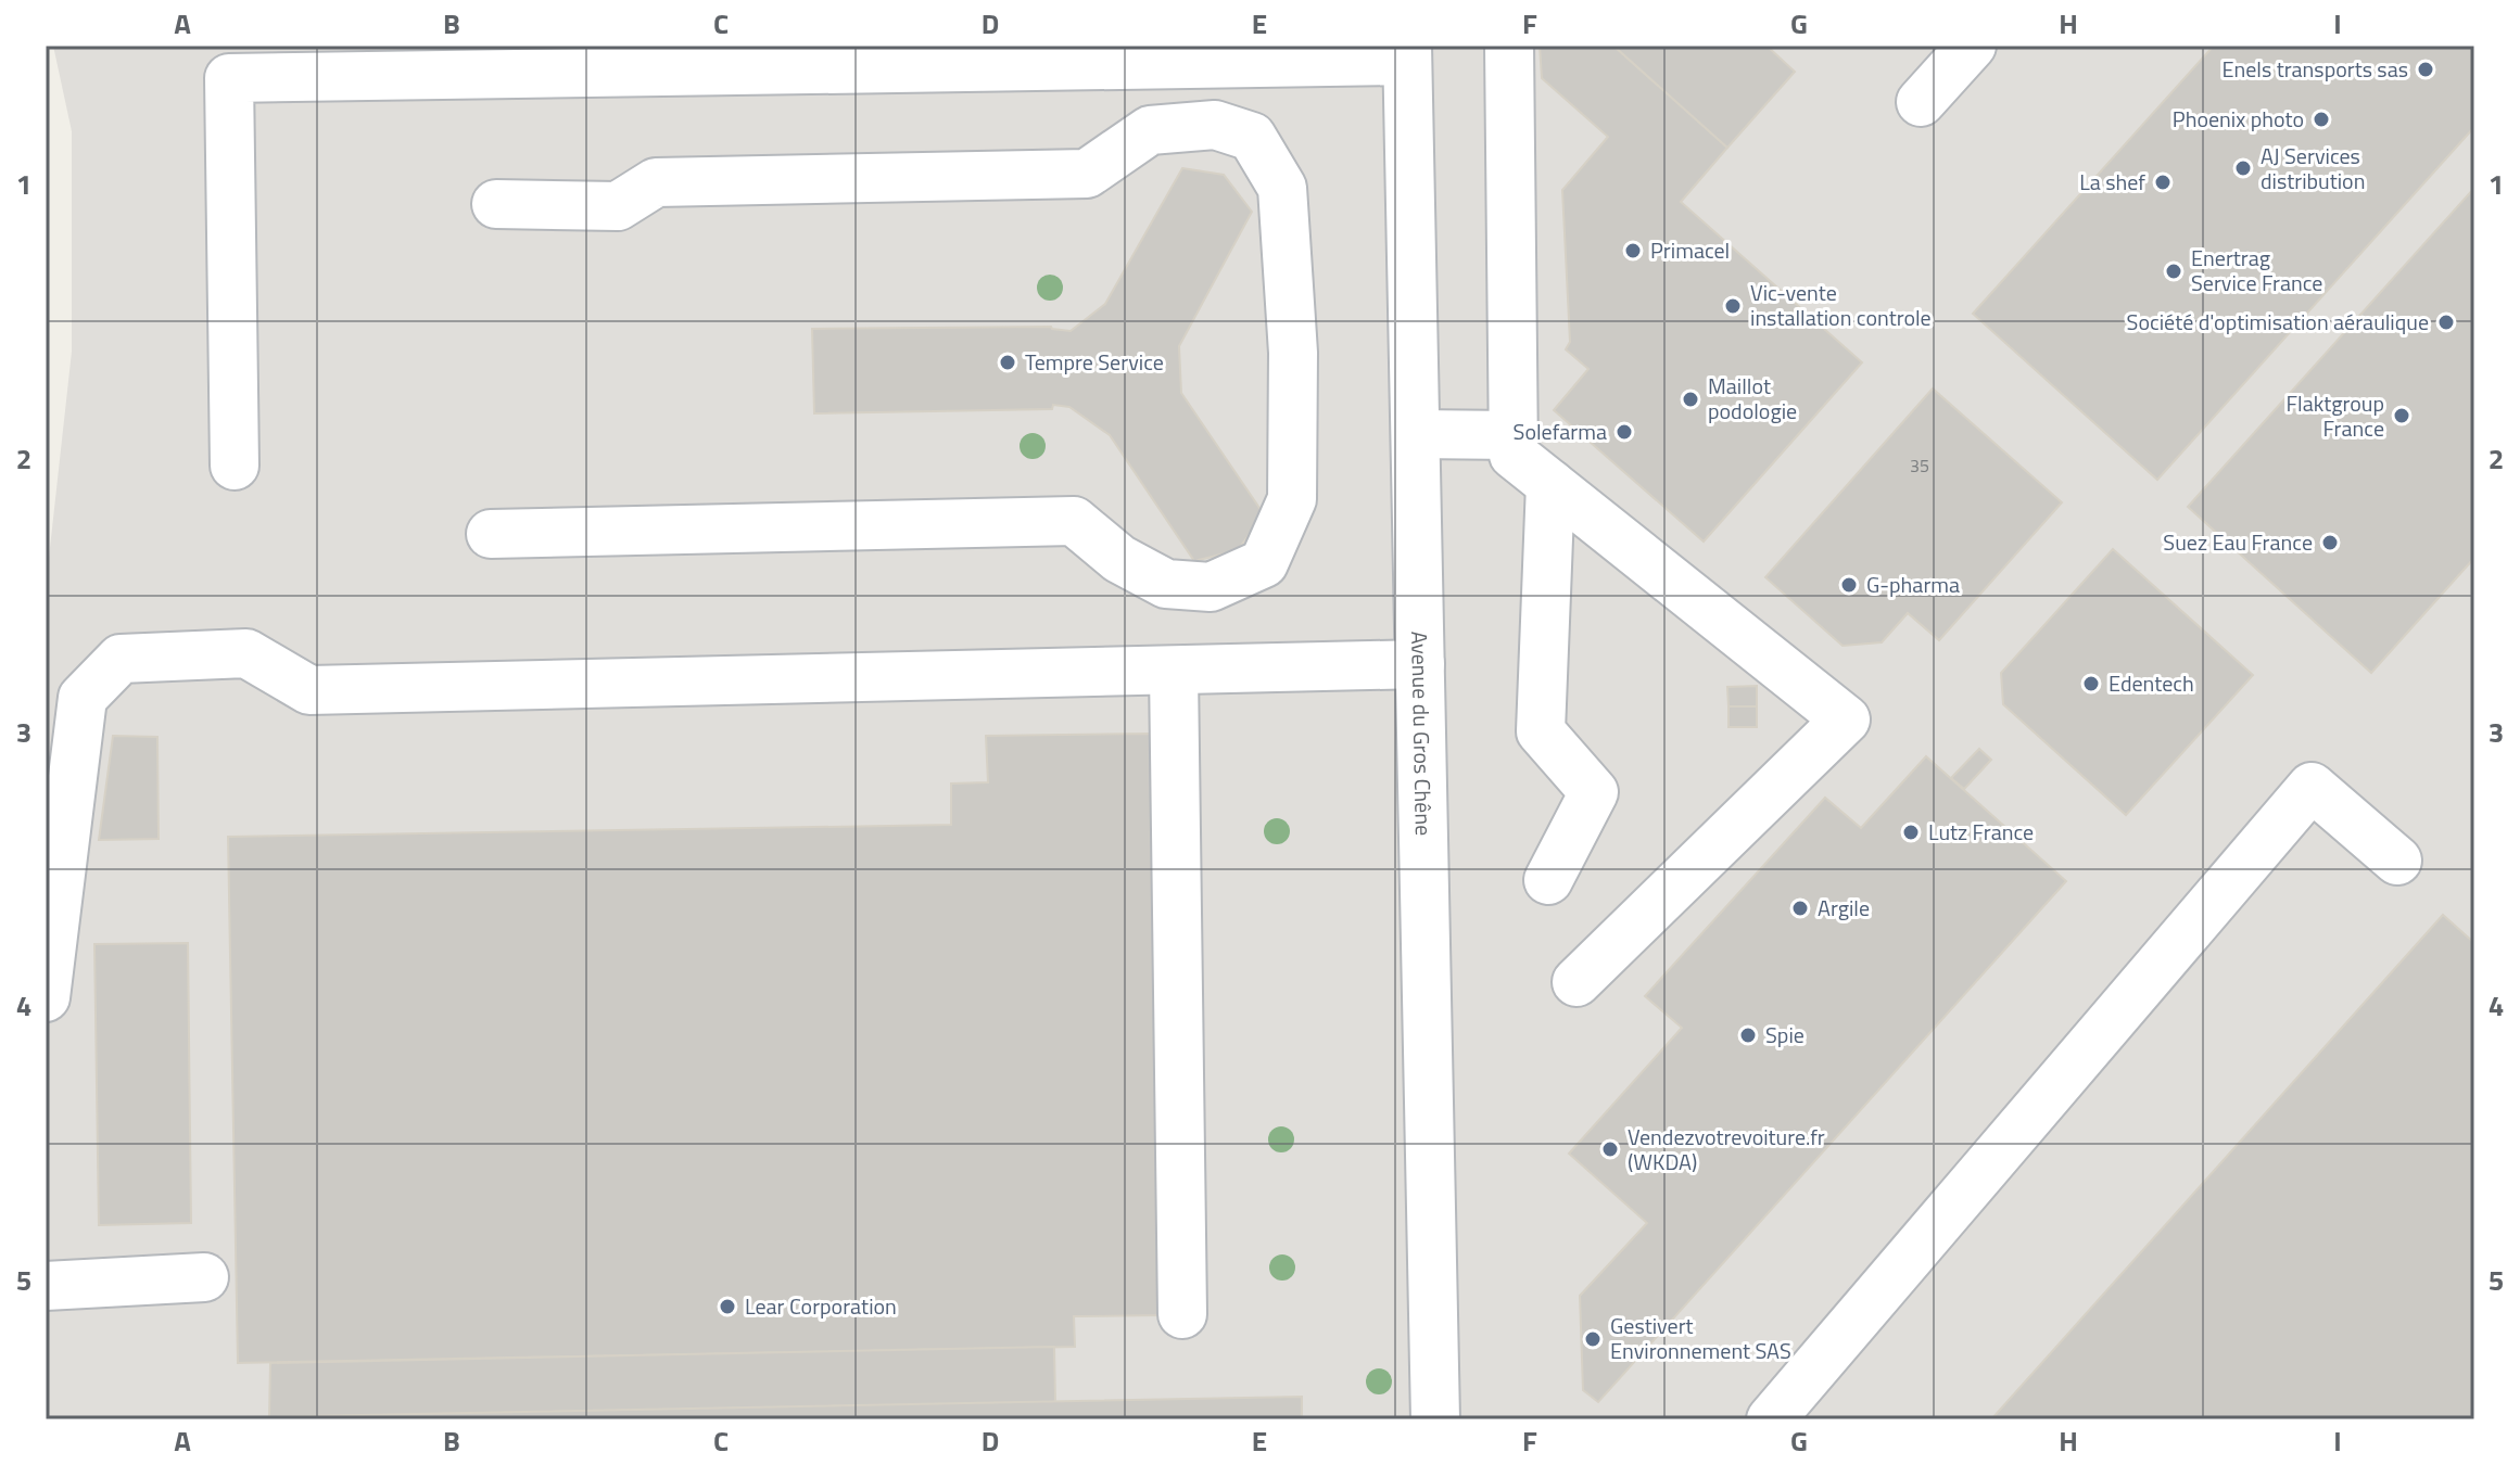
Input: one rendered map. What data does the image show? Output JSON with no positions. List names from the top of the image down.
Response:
{
  "streets": {
    "street": ["Avenue du Gros Chêne"]
  },
  "places": [
    "Enels transports sas",
    "Phoenix photo",
    "AJ Services distribution",
    "La shef",
    "Primacel",
    "Enertrag Service France",
    "Vic-vente installation controle",
    "Société d'optimisation aéraulique",
    "Tempre Service",
    "Maillot podologie",
    "Flaktgroup France",
    "Solefarma",
    "Suez Eau France",
    "G-pharma",
    "Edentech",
    "Lutz France",
    "Argile",
    "Spie",
    "Vendezvotrevoiture.fr (WKDA)",
    "Lear Corporation",
    "Gestivert Environnement SAS"
  ],
  "house_numbers": ["35"],
  "grid": {
    "columns": [
      "A",
      "B",
      "C",
      "D",
      "E",
      "F",
      "G",
      "H",
      "I"
    ],
    "rows": [
      "1",
      "2",
      "3",
      "4",
      "5"
    ]
  }
}
